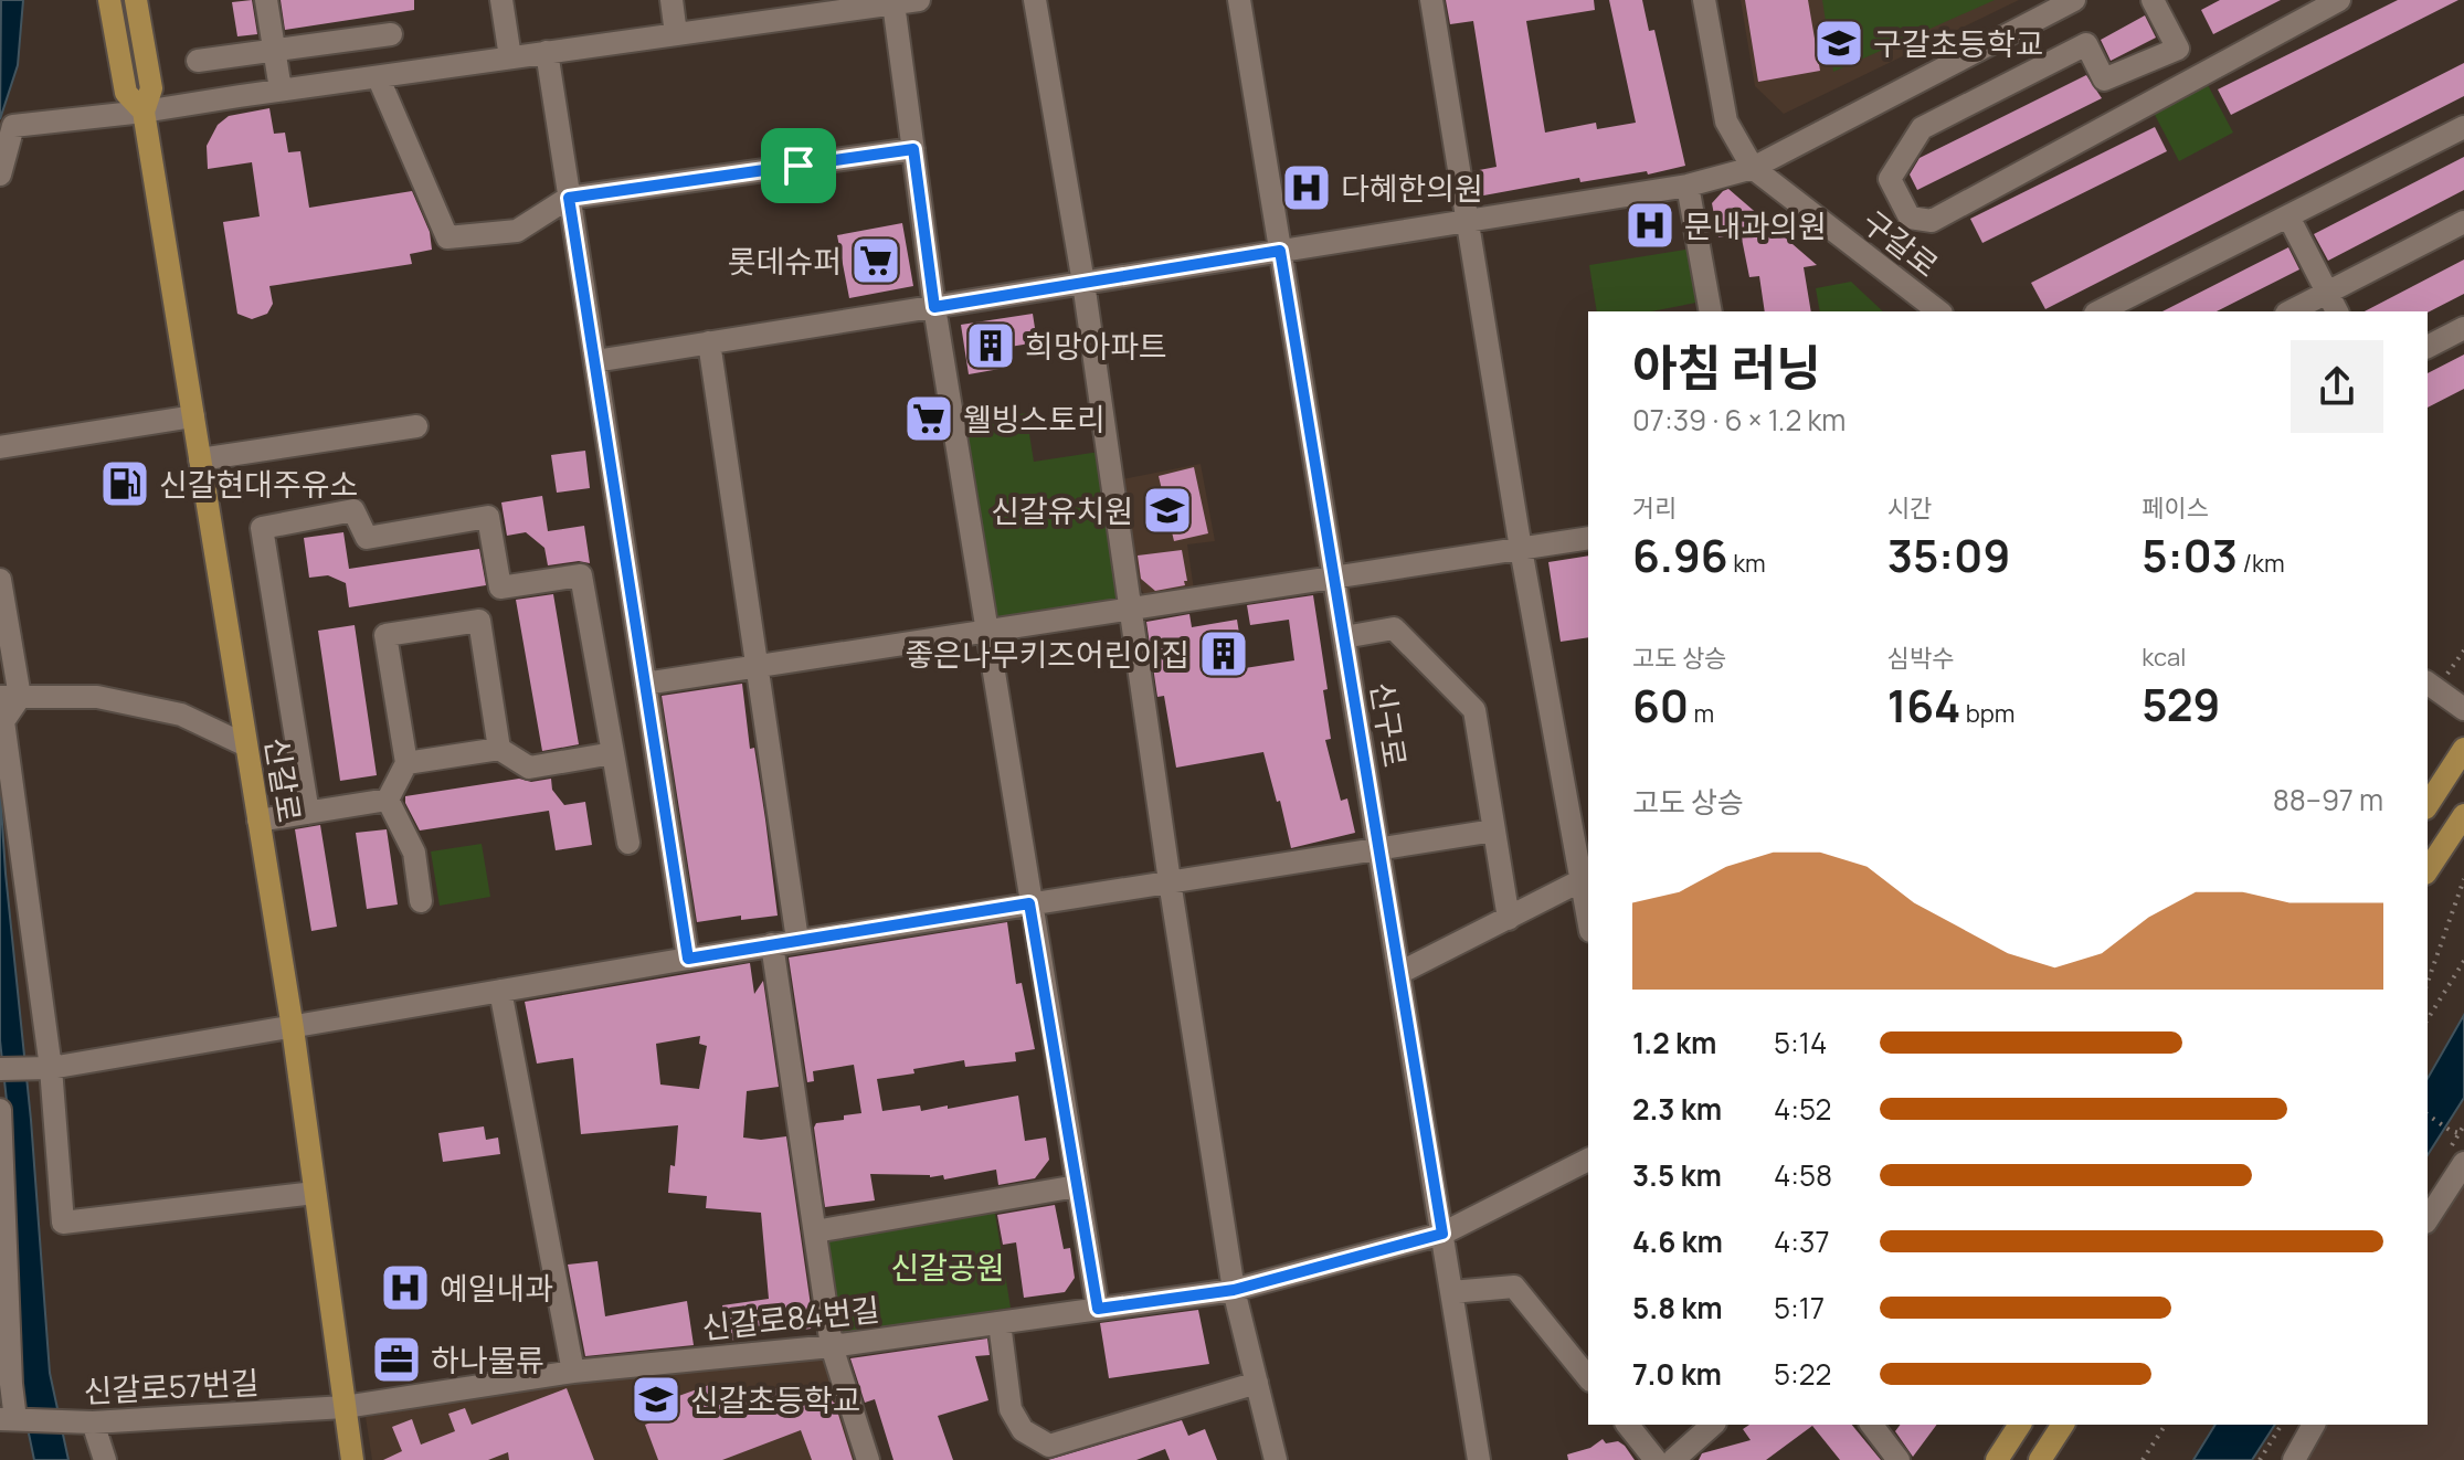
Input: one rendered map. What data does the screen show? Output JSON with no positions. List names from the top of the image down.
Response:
{
  "streets": {
    "main road": ["신갈로"],
    "street": [
      "구갈로",
      "신구로",
      "신갈로84번길",
      "신갈로57번길"
    ]
  },
  "crossings": [
    ["신구로", "신갈로84번길"],
    ["신갈로", "신갈로84번길"],
    ["신갈로", "신갈로57번길"],
    ["신갈로84번길", "신갈로57번길"]
  ],
  "parks": ["신갈공원"],
  "places": {
    "school or university": ["구갈초등학교", "신갈유치원", "신갈초등학교"],
    "hospital": ["다혜한의원", "문내과의원", "예일내과"],
    "supermarket": ["롯데슈퍼", "웰빙스토리"],
    "building": ["희망아파트", "좋은나무키즈어린이집"],
    "fuel station": ["신갈현대주유소"],
    "office": ["하나물류"]
  },
  "page": {
    "heading": ["아침 러닝", "07:39 · 6 × 1.2 km"],
    "stats": [
      ["거리", "6.96 km"],
      ["시간", "35:09"],
      ["페이스", "5:03 /km"],
      ["고도 상승", "60 m"],
      ["심박수", "164 bpm"],
      ["kcal", "529"]
    ],
    "chart": ["고도 상승", "88–97 m"],
    "list": [
      {
        "name": "1.2 km",
        "note": "5:14"
      },
      {
        "name": "2.3 km",
        "note": "4:52"
      },
      {
        "name": "3.5 km",
        "note": "4:58"
      },
      {
        "name": "4.6 km",
        "note": "4:37"
      },
      {
        "name": "5.8 km",
        "note": "5:17"
      },
      {
        "name": "7.0 km",
        "note": "5:22"
      }
    ]
  }
}
